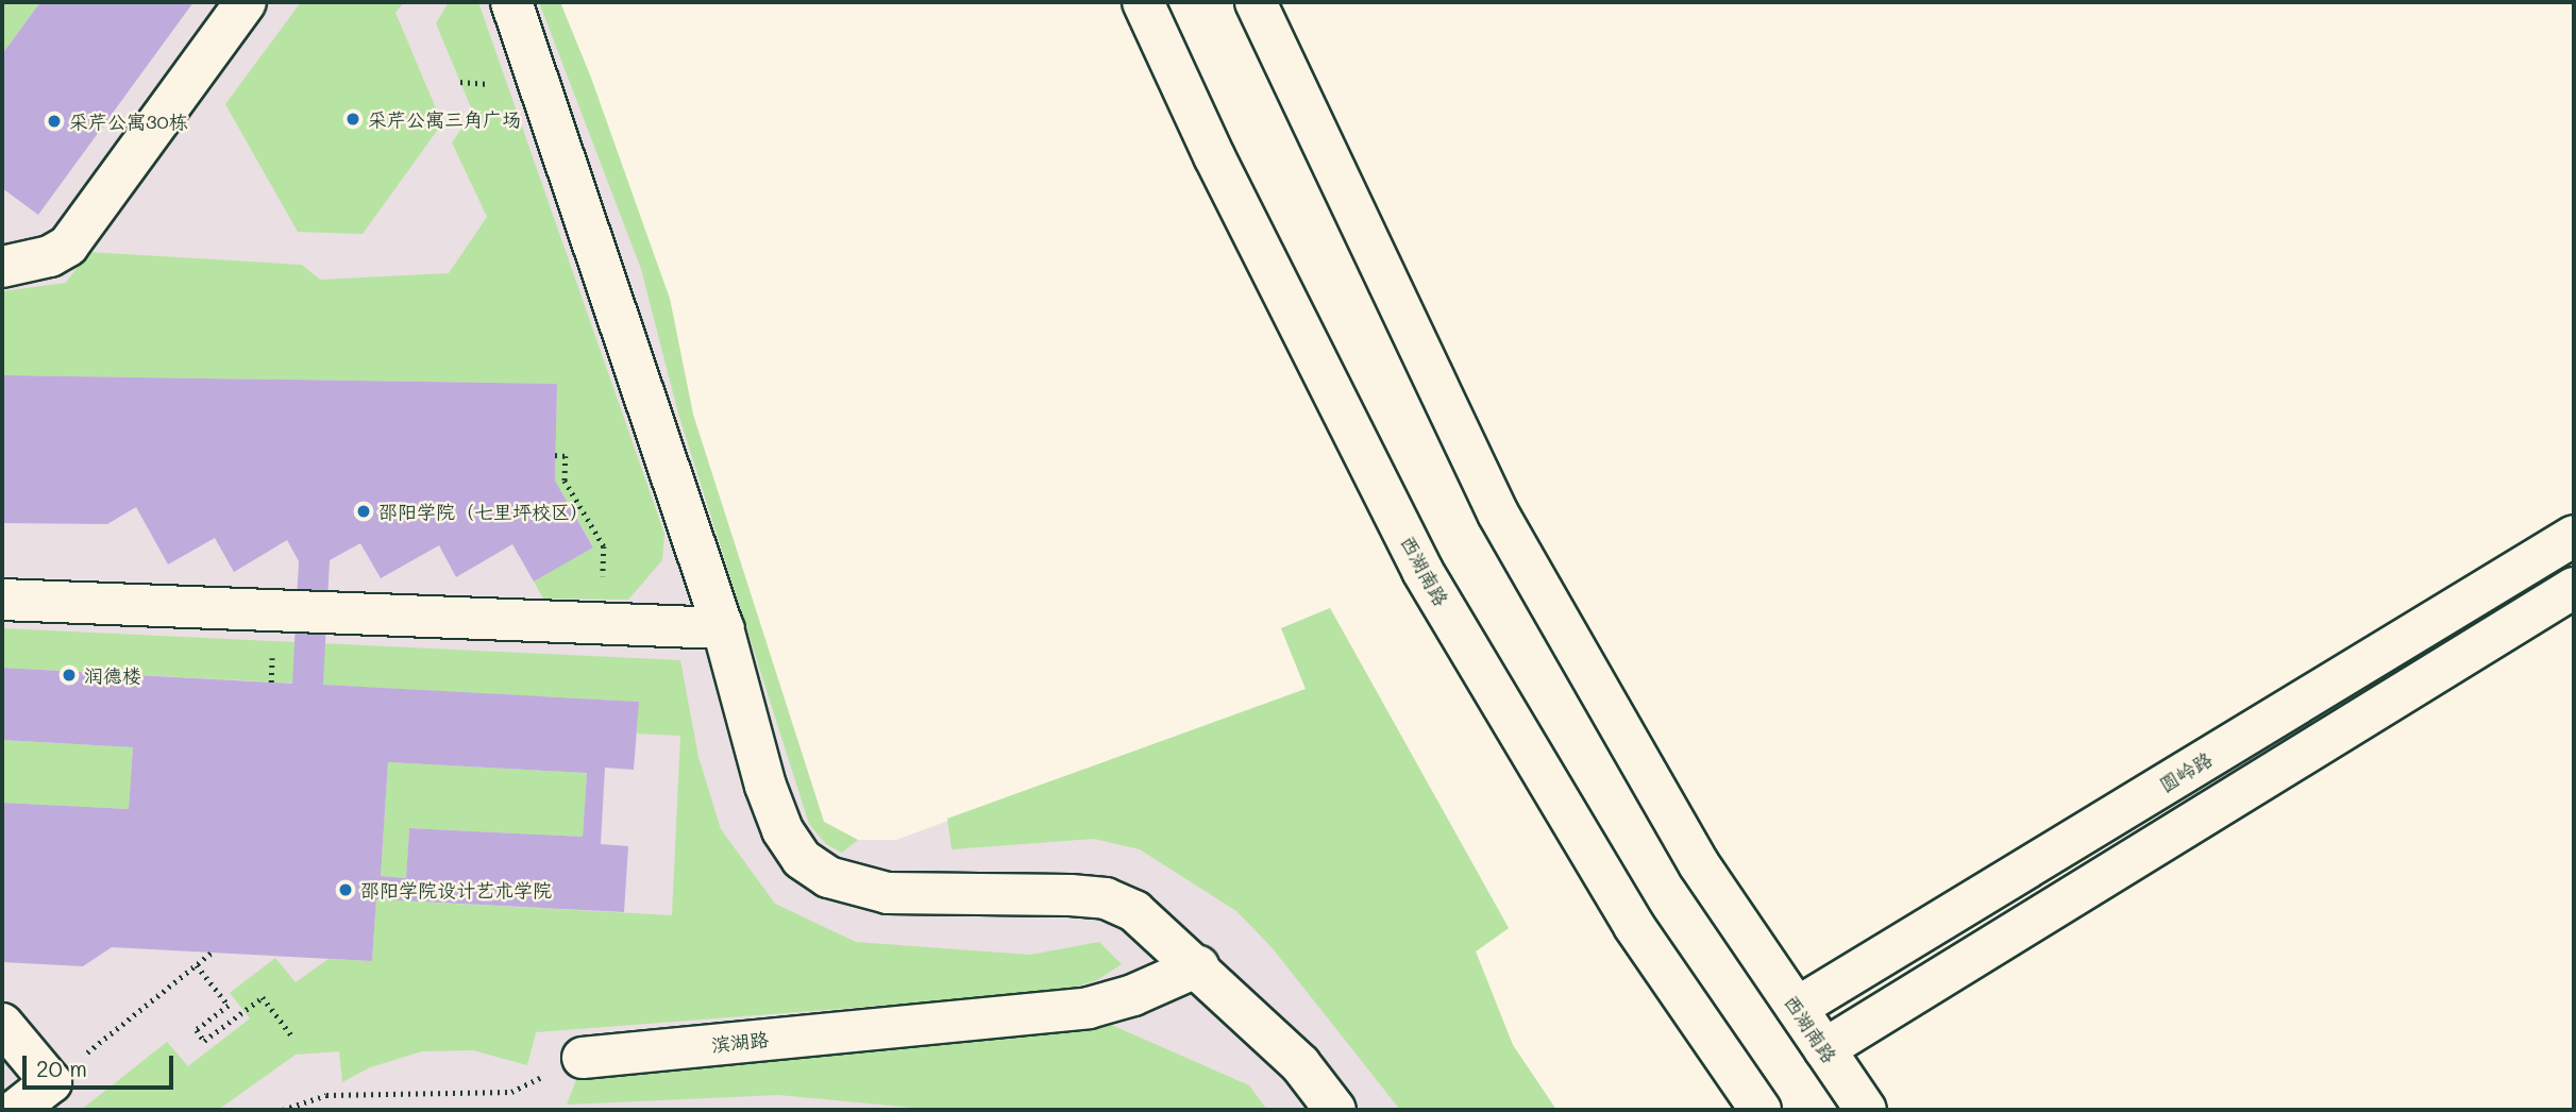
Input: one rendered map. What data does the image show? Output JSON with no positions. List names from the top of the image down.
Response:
{
  "streets": {
    "main road": ["西湖南路", "圆岭路", "滨湖路"]
  },
  "crossings": [
    ["西湖南路", "圆岭路"]
  ],
  "places": [
    "采芹公寓三角广场",
    "采芹公寓30栋",
    "邵阳学院（七里坪校区）",
    "润德楼",
    "邵阳学院设计艺术学院"
  ],
  "scale_bar": "20 m"
}
